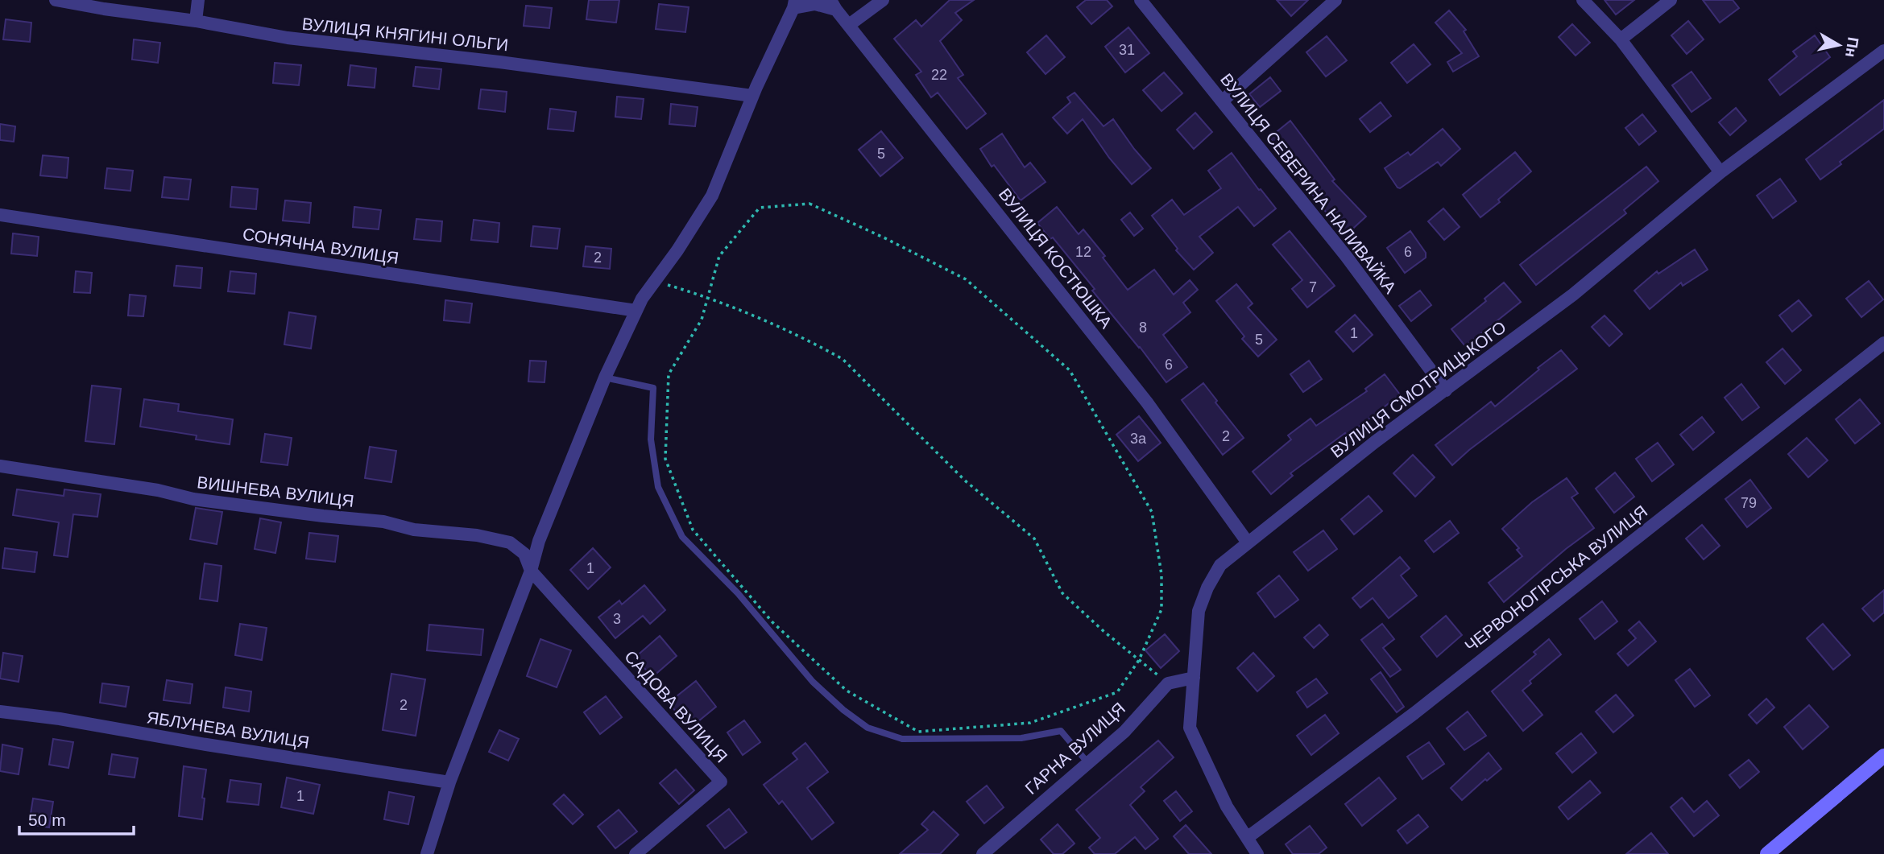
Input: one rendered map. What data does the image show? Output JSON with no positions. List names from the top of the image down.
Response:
{
  "streets": {
    "street": [
      "ВУЛИЦЯ КНЯГИНІ ОЛЬГИ",
      "ВУЛИЦЯ СЕВЕРИНА НАЛИВАЙКА",
      "СОНЯЧНА ВУЛИЦЯ",
      "ВУЛИЦЯ КОСТЮШКА",
      "ВУЛИЦЯ СМОТРИЦЬКОГО",
      "ВИШНЕВА ВУЛИЦЯ",
      "ЧЕРВОНОГІРСЬКА ВУЛИЦЯ",
      "САДОВА ВУЛИЦЯ",
      "ЯБЛУНЕВА ВУЛИЦЯ",
      "ГАРНА ВУЛИЦЯ"
    ]
  },
  "crossings": [
    ["ВУЛИЦЯ СЕВЕРИНА НАЛИВАЙКА", "ВУЛИЦЯ СМОТРИЦЬКОГО"],
    ["ВУЛИЦЯ КОСТЮШКА", "ВУЛИЦЯ СМОТРИЦЬКОГО"],
    ["ВУЛИЦЯ СМОТРИЦЬКОГО", "ЧЕРВОНОГІРСЬКА ВУЛИЦЯ"],
    ["ВИШНЕВА ВУЛИЦЯ", "САДОВА ВУЛИЦЯ"]
  ],
  "house_numbers": [
    "31",
    "22",
    "5",
    "12",
    "6",
    "2",
    "7",
    "8",
    "1",
    "5",
    "6",
    "2",
    "3а",
    "79",
    "1",
    "3",
    "2",
    "1"
  ],
  "scale_bar": "50 m",
  "north": "right"
}
